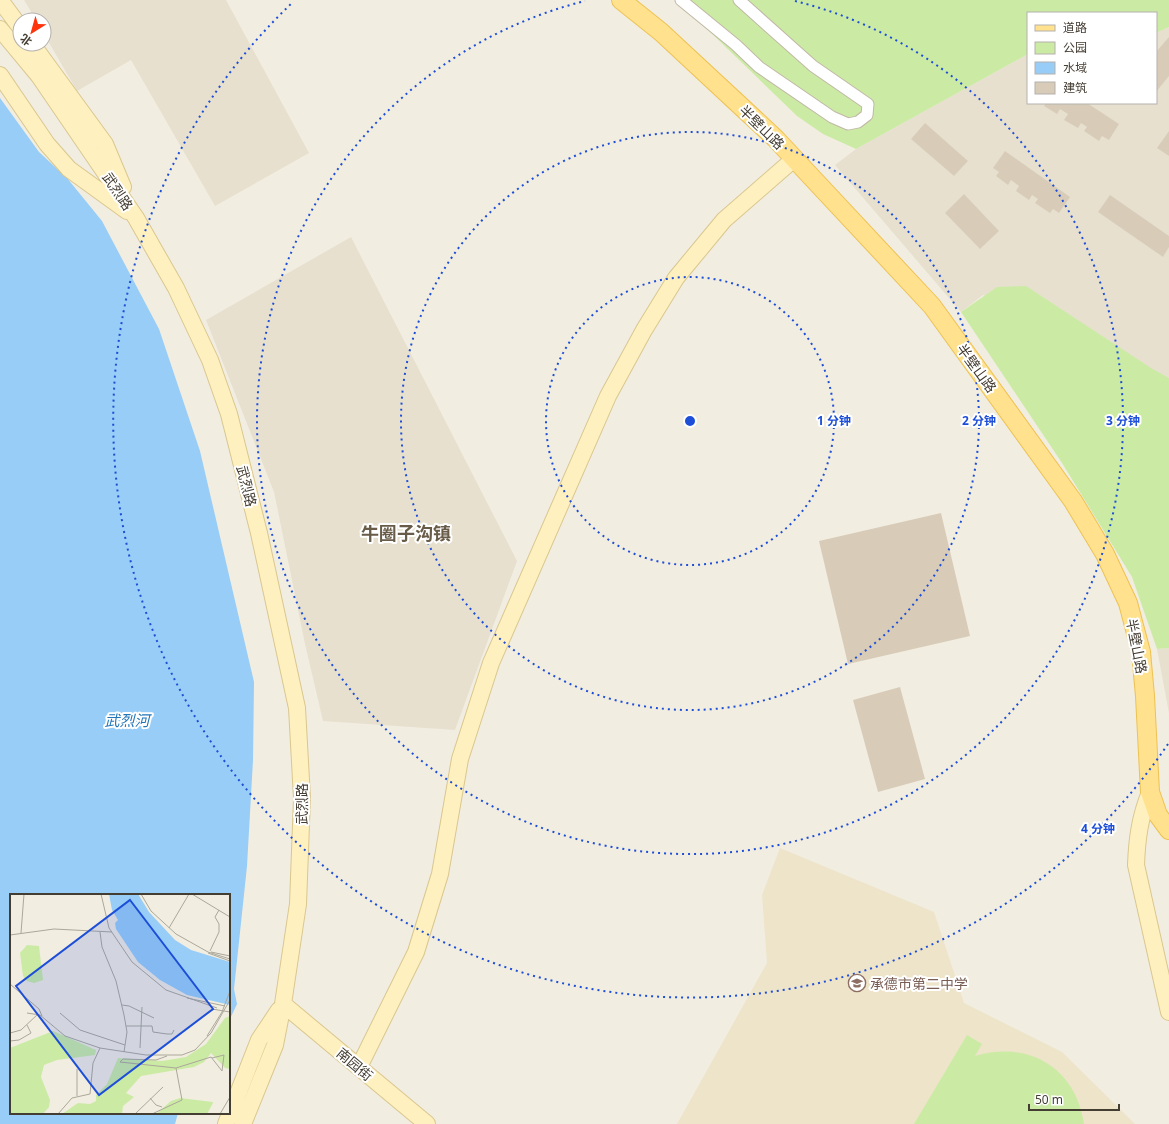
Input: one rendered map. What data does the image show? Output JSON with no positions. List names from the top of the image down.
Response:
{
  "streets": {
    "main road": ["半壁山路", "武烈路", "南园街"]
  },
  "crossings": [
    ["武烈路", "南园街"]
  ],
  "districts": ["牛圈子沟镇"],
  "water": ["武烈河"],
  "places": {
    "school or university": ["承德市第二中学"]
  },
  "legend": [
    "道路",
    "公园",
    "水域",
    "建筑"
  ],
  "scale_bar": "50 m",
  "north": "bottom left",
  "rings": [
    "1 分钟",
    "2 分钟",
    "3 分钟",
    "4 分钟"
  ]
}
